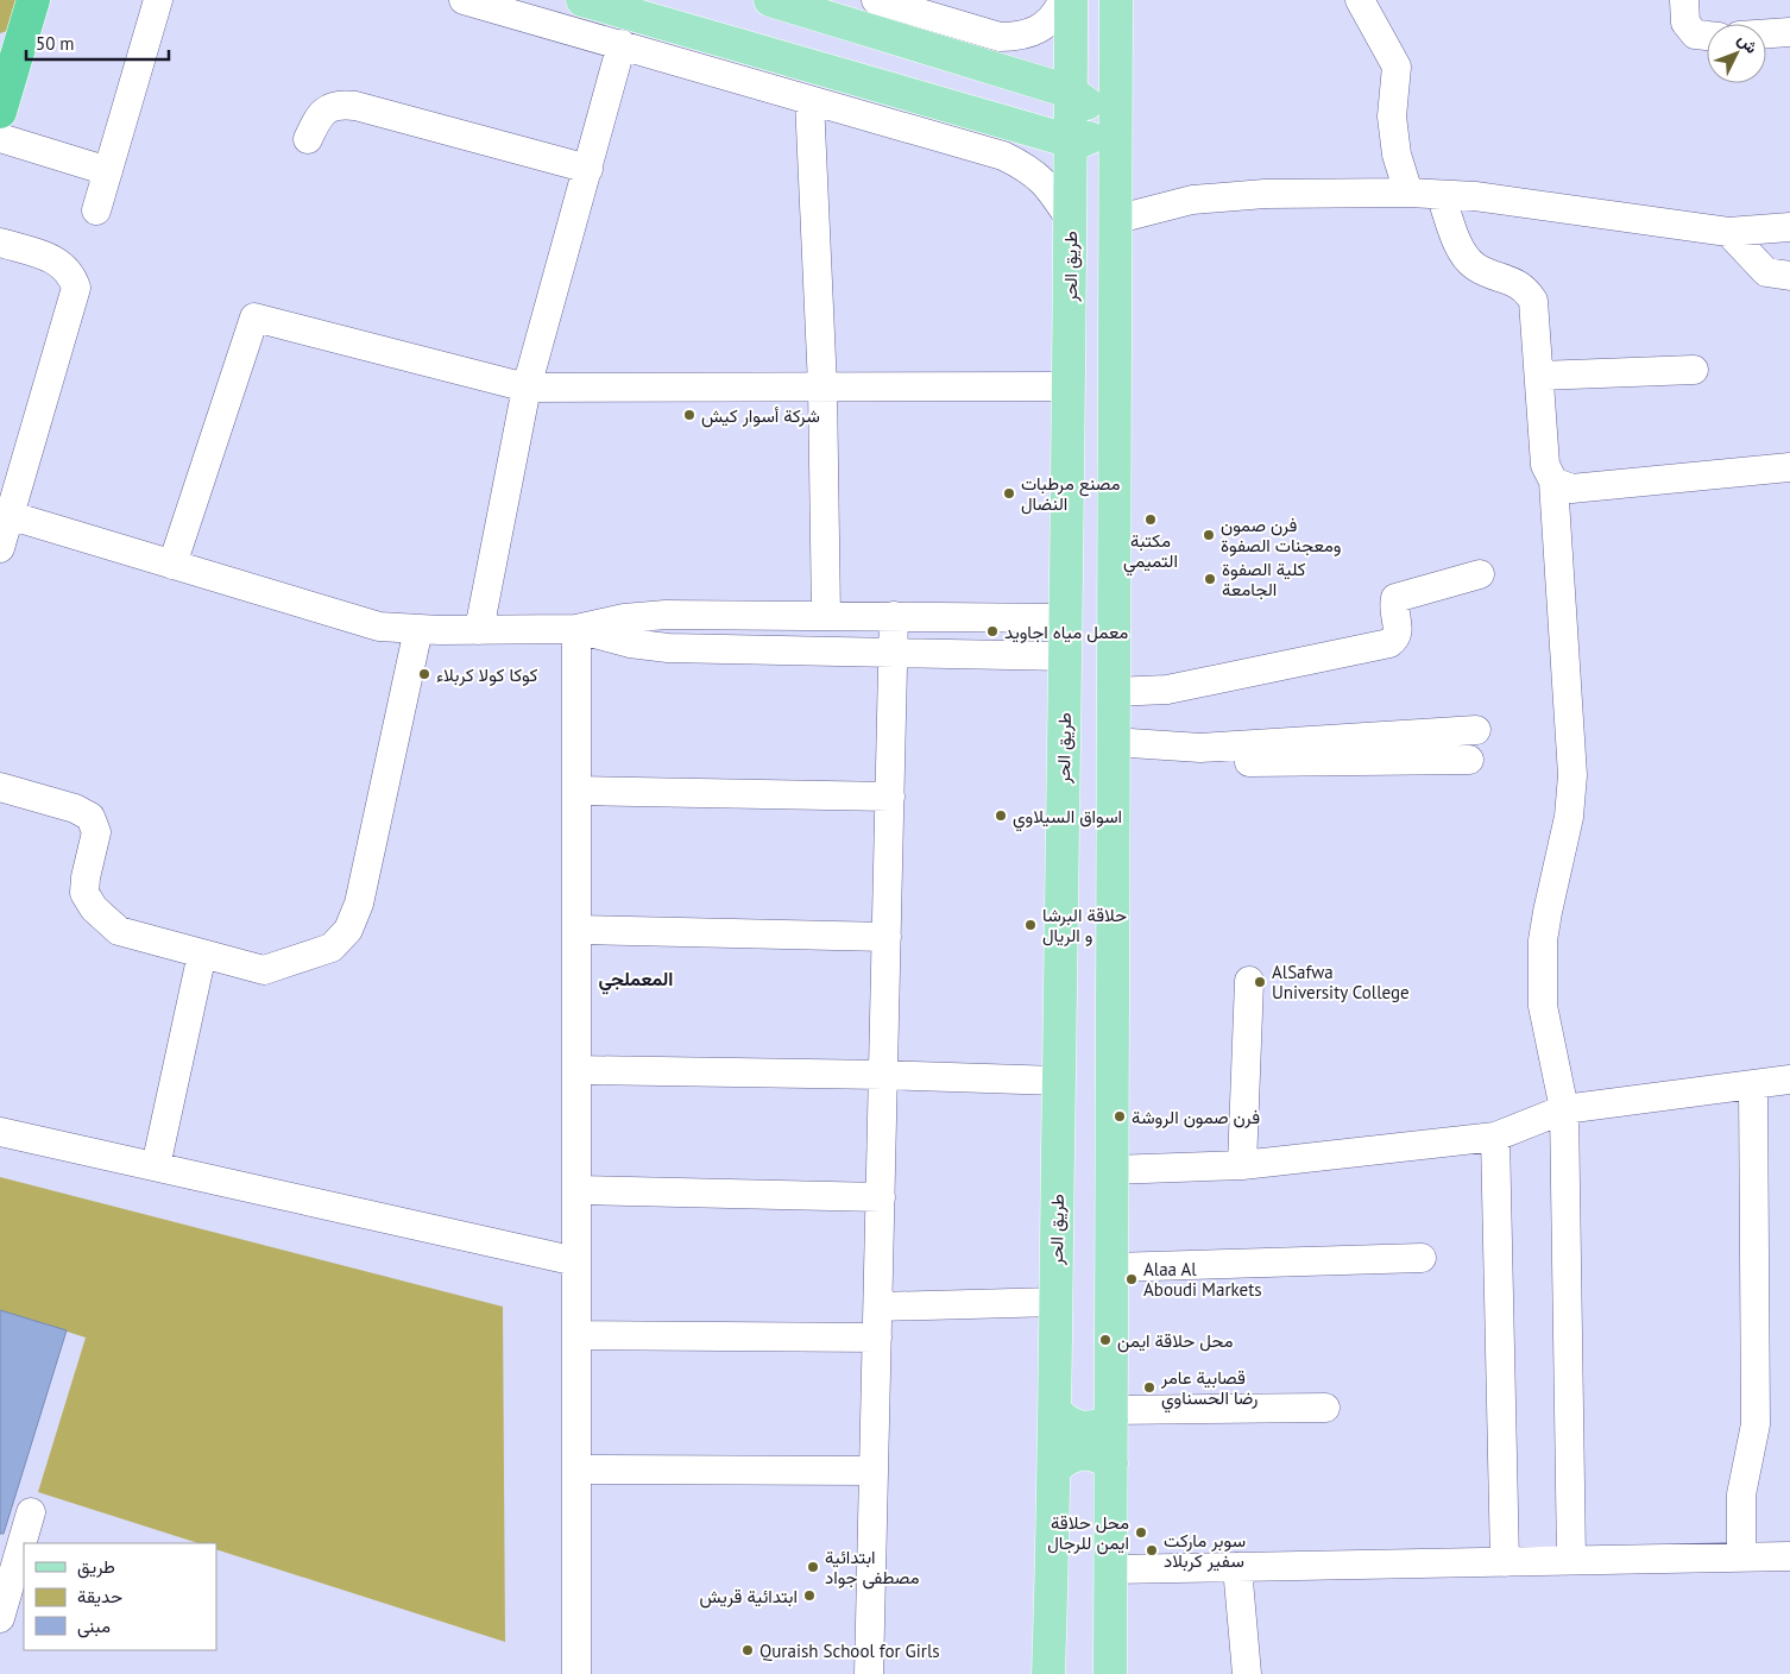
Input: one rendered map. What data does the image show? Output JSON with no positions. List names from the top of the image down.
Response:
{
  "streets": {
    "main road": ["طريق الحر"]
  },
  "districts": ["المعملجي"],
  "places": [
    "شركة أسوار كيش",
    "مصنع مرطبات النضال",
    "مكتبة التميمي",
    "فرن صمون ومعجنات الصفوة",
    "كلية الصفوة الجامعة",
    "معمل مياه اجاويد",
    "كوكا كولا كربلاء",
    "اسواق السيلاوي",
    "حلاقة البرشا و الريال",
    "AlSafwa University College",
    "فرن صمون الروشة",
    "Alaa Al Aboudi Markets",
    "محل حلاقة ايمن",
    "قصابية عامر رضا الحسناوي",
    "محل حلاقة ايمن للرجال",
    "سوبر ماركت سفير كربلاد",
    "ابتدائية مصطفى جواد",
    "ابتدائية قريش",
    "Quraish School for Girls"
  ],
  "legend": ["طريق", "حديقة", "مبنى"],
  "scale_bar": "50 m",
  "north": "top right"
}
